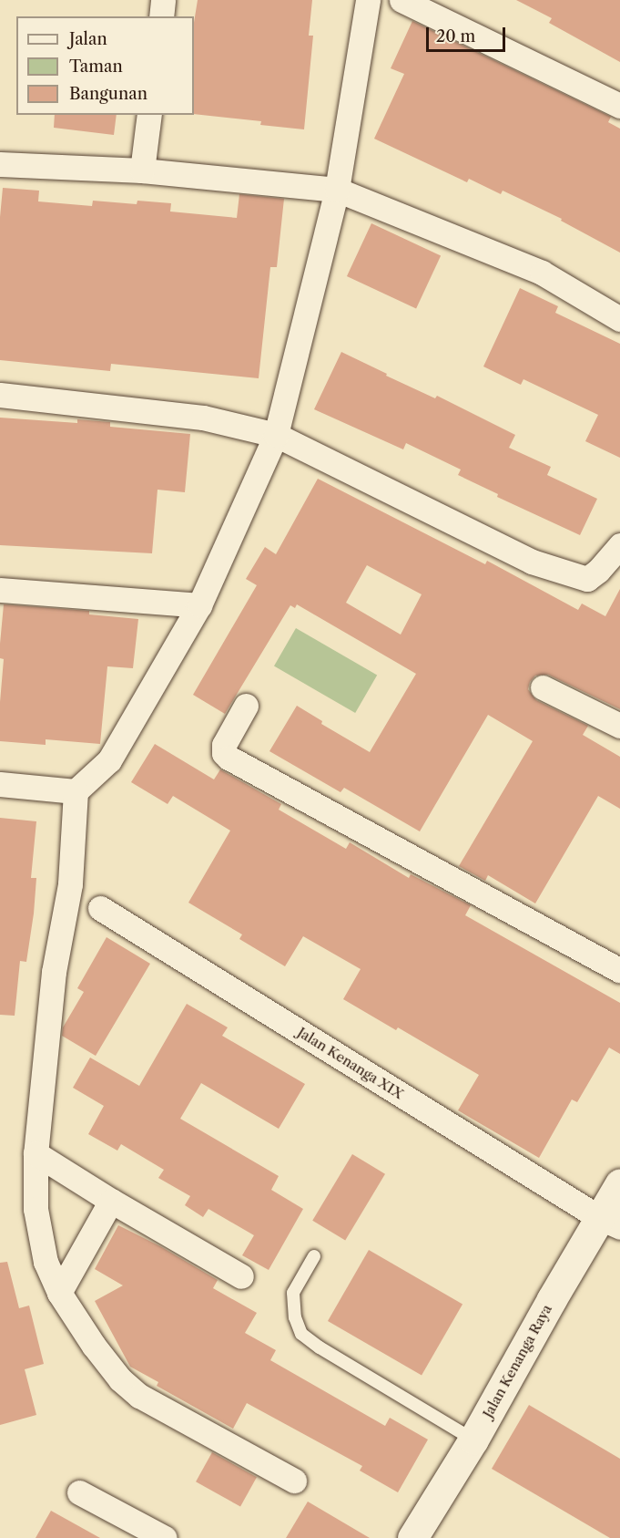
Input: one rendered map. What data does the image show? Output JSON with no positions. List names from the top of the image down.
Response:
{
  "streets": {
    "street": ["Jalan Kenanga XIX", "Jalan Kenanga Raya"]
  },
  "crossings": [
    ["Jalan Kenanga XIX", "Jalan Kenanga Raya"]
  ],
  "legend": ["Jalan", "Taman", "Bangunan"],
  "scale_bar": "20 m"
}
